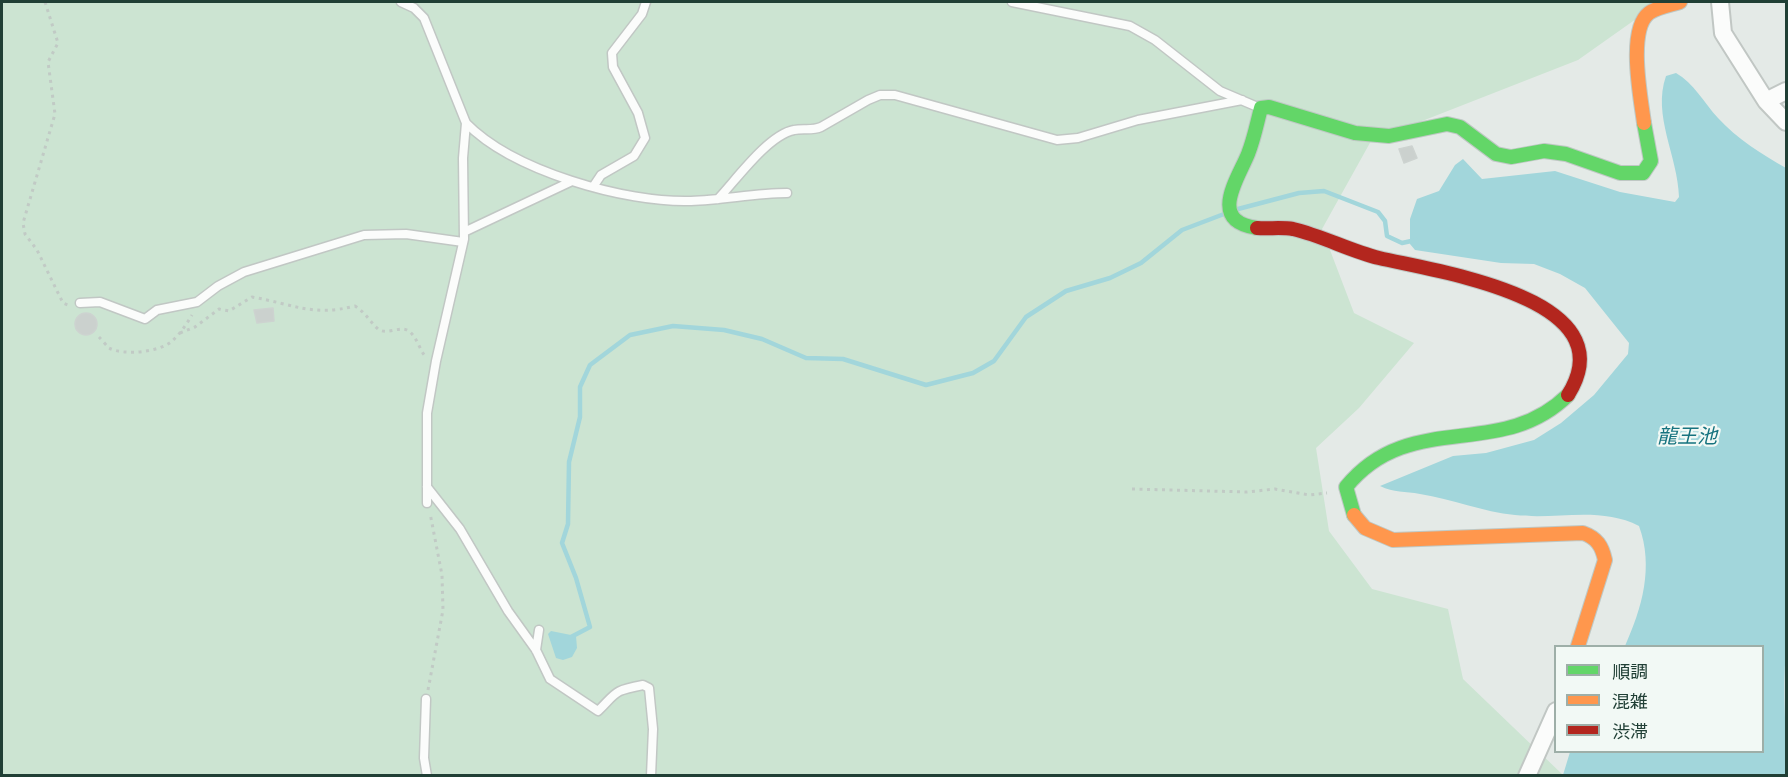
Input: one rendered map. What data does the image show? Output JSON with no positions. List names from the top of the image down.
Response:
{
  "water": ["龍王池"],
  "legend": ["順調", "混雑", "渋滞"]
}
